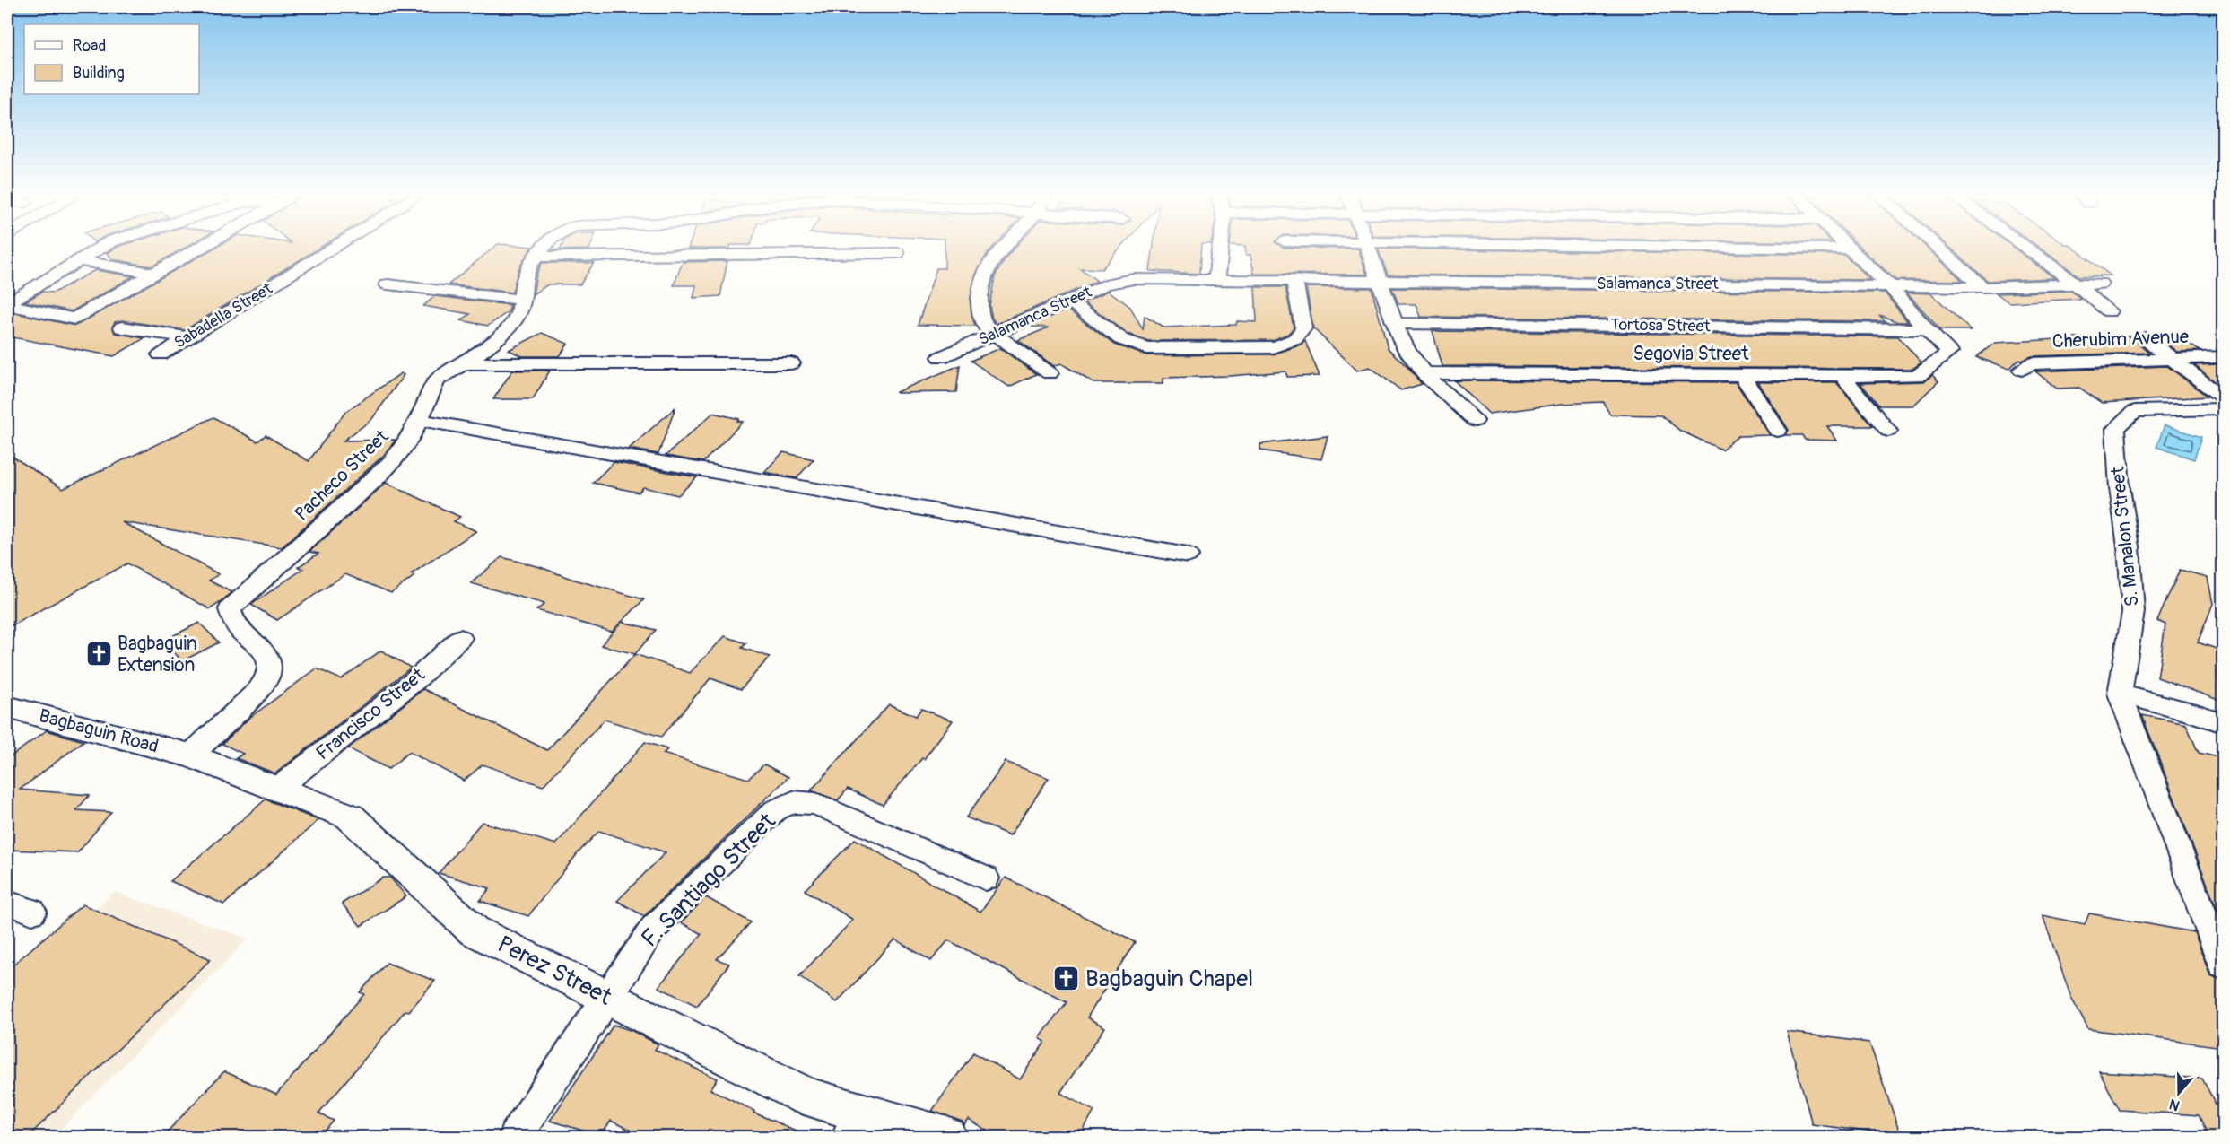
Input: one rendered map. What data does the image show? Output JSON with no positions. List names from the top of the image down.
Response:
{
  "streets": {
    "street": [
      "Salamanca Street",
      "Sabadella Street",
      "Tortosa Street",
      "Cherubim Avenue",
      "Segovia Street",
      "Pacheco Street",
      "S. Manalon Street",
      "Francisco Street",
      "Bagbaguin Road",
      "F. Santiago Street",
      "Perez Street"
    ]
  },
  "crossings": [
    ["Tortosa Street", "Segovia Street"],
    ["Pacheco Street", "Bagbaguin Road"],
    ["Pacheco Street", "Perez Street"],
    ["Francisco Street", "Perez Street"],
    ["Bagbaguin Road", "Perez Street"],
    ["F. Santiago Street", "Perez Street"]
  ],
  "places": {
    "church": ["Bagbaguin Extension", "Bagbaguin Chapel"]
  },
  "legend": ["Road", "Building"],
  "north": "bottom"
}
